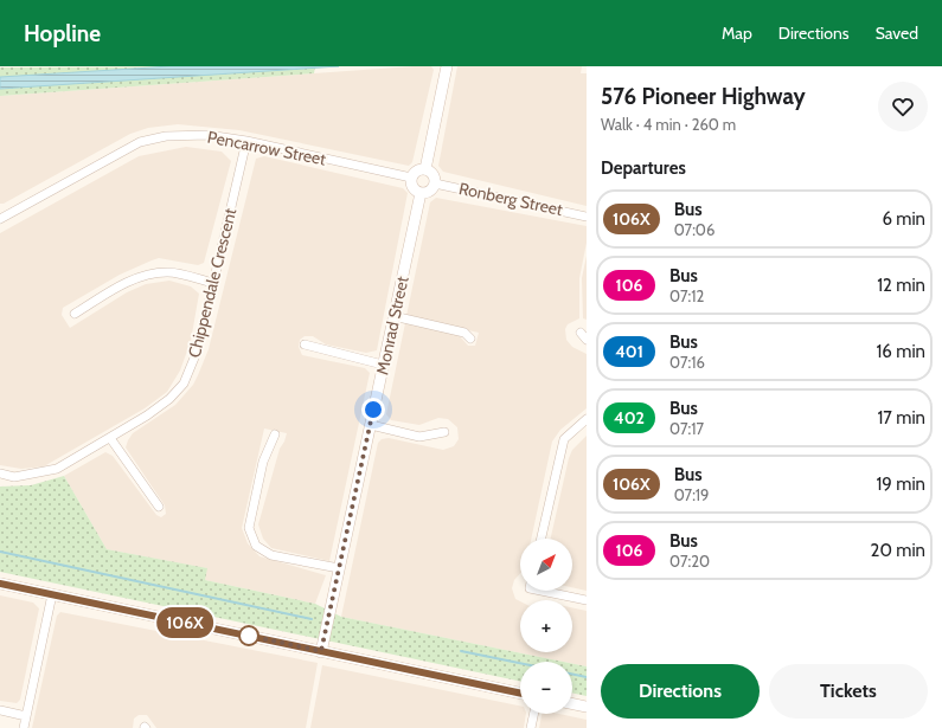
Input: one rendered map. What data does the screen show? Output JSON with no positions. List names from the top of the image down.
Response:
{
  "streets": {
    "street": [
      "Pencarrow Street",
      "Ronberg Street",
      "Chippendale Crescent",
      "Monrad Street"
    ]
  },
  "crossings": [
    ["Pencarrow Street", "Ronberg Street"],
    ["Pencarrow Street", "Chippendale Crescent"],
    ["Pencarrow Street", "Monrad Street"],
    ["Ronberg Street", "Monrad Street"]
  ],
  "lines": ["bus line 106X"],
  "north": "top right",
  "page": {
    "header": "Hopline",
    "nav": ["Map", "Directions", "Saved"],
    "on_map": "106X",
    "heading": [
      ["576 Pioneer Highway", "Walk · 4 min · 260 m"],
      "Departures"
    ],
    "list": [
      {
        "mark": "106X",
        "name": "Bus",
        "note": "07:06",
        "value": "6 min"
      },
      {
        "mark": "106",
        "name": "Bus",
        "note": "07:12",
        "value": "12 min"
      },
      {
        "mark": "401",
        "name": "Bus",
        "note": "07:16",
        "value": "16 min"
      },
      {
        "mark": "402",
        "name": "Bus",
        "note": "07:17",
        "value": "17 min"
      },
      {
        "mark": "106X",
        "name": "Bus",
        "note": "07:19",
        "value": "19 min"
      },
      {
        "mark": "106",
        "name": "Bus",
        "note": "07:20",
        "value": "20 min"
      }
    ],
    "map_buttons": ["+", "−"],
    "buttons": ["Directions", "Tickets"]
  }
}
